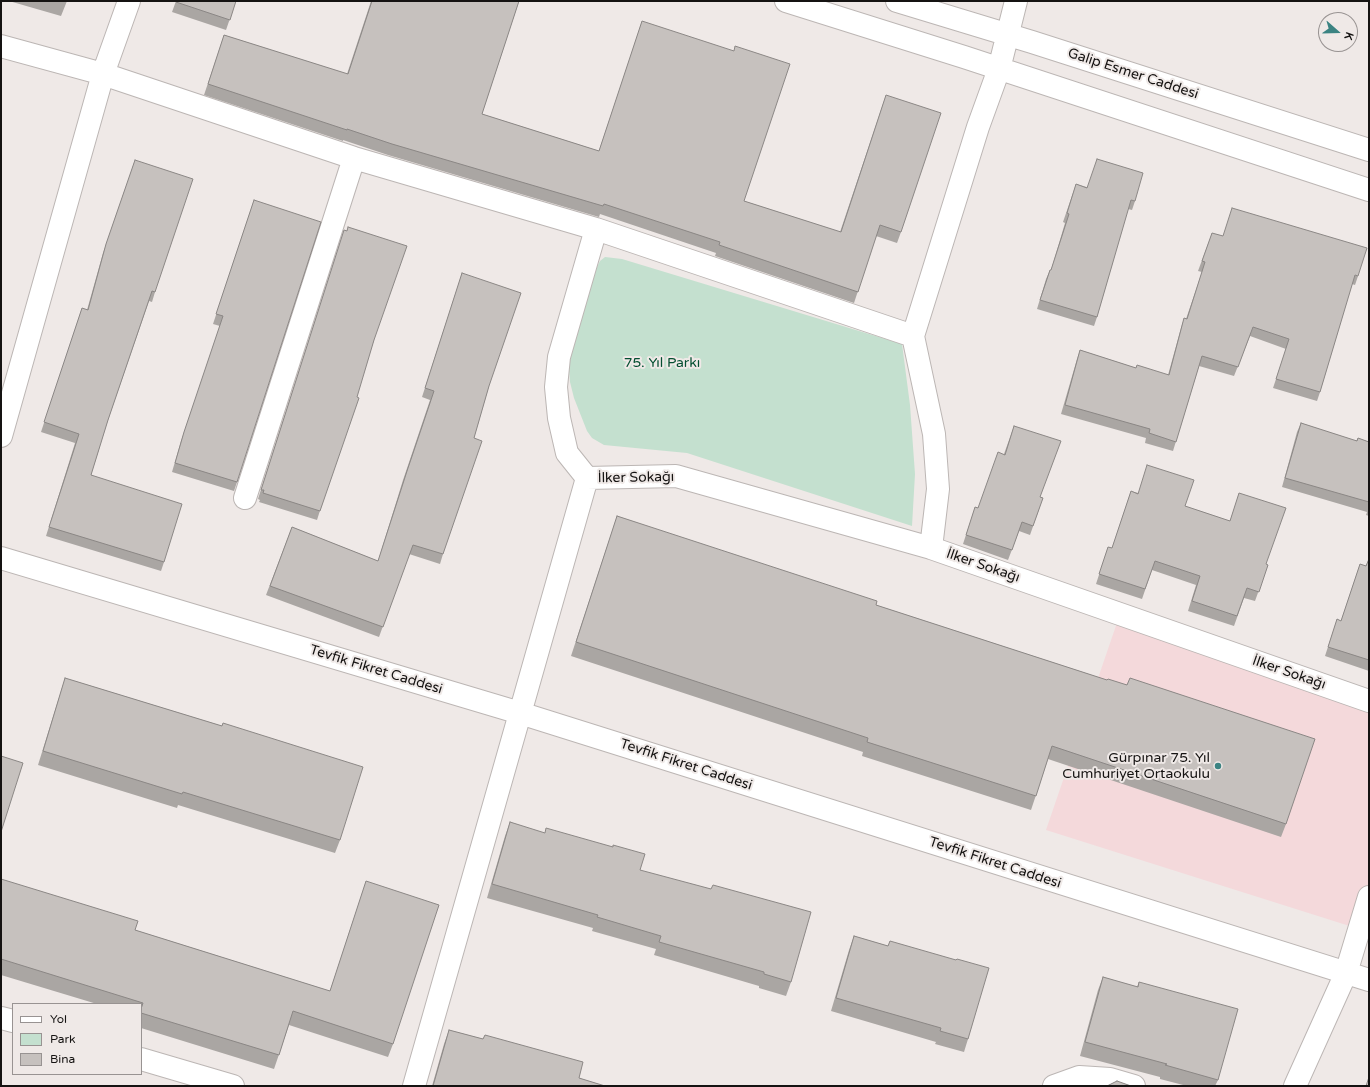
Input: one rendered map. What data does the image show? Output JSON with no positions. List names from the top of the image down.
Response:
{
  "streets": {
    "street": ["Galip Esmer Caddesi", "İlker Sokağı", "Tevfik Fikret Caddesi"]
  },
  "parks": ["75. Yıl Parkı"],
  "places": ["Gürpınar 75. Yıl Cumhuriyet Ortaokulu"],
  "legend": ["Yol", "Park", "Bina"],
  "north": "right"
}
